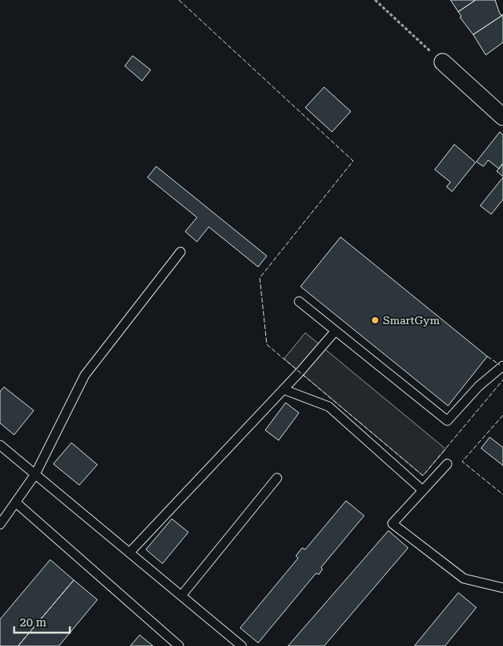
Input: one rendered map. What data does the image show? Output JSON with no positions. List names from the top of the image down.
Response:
{
  "places": ["SmartGym"],
  "scale_bar": "20 m"
}
